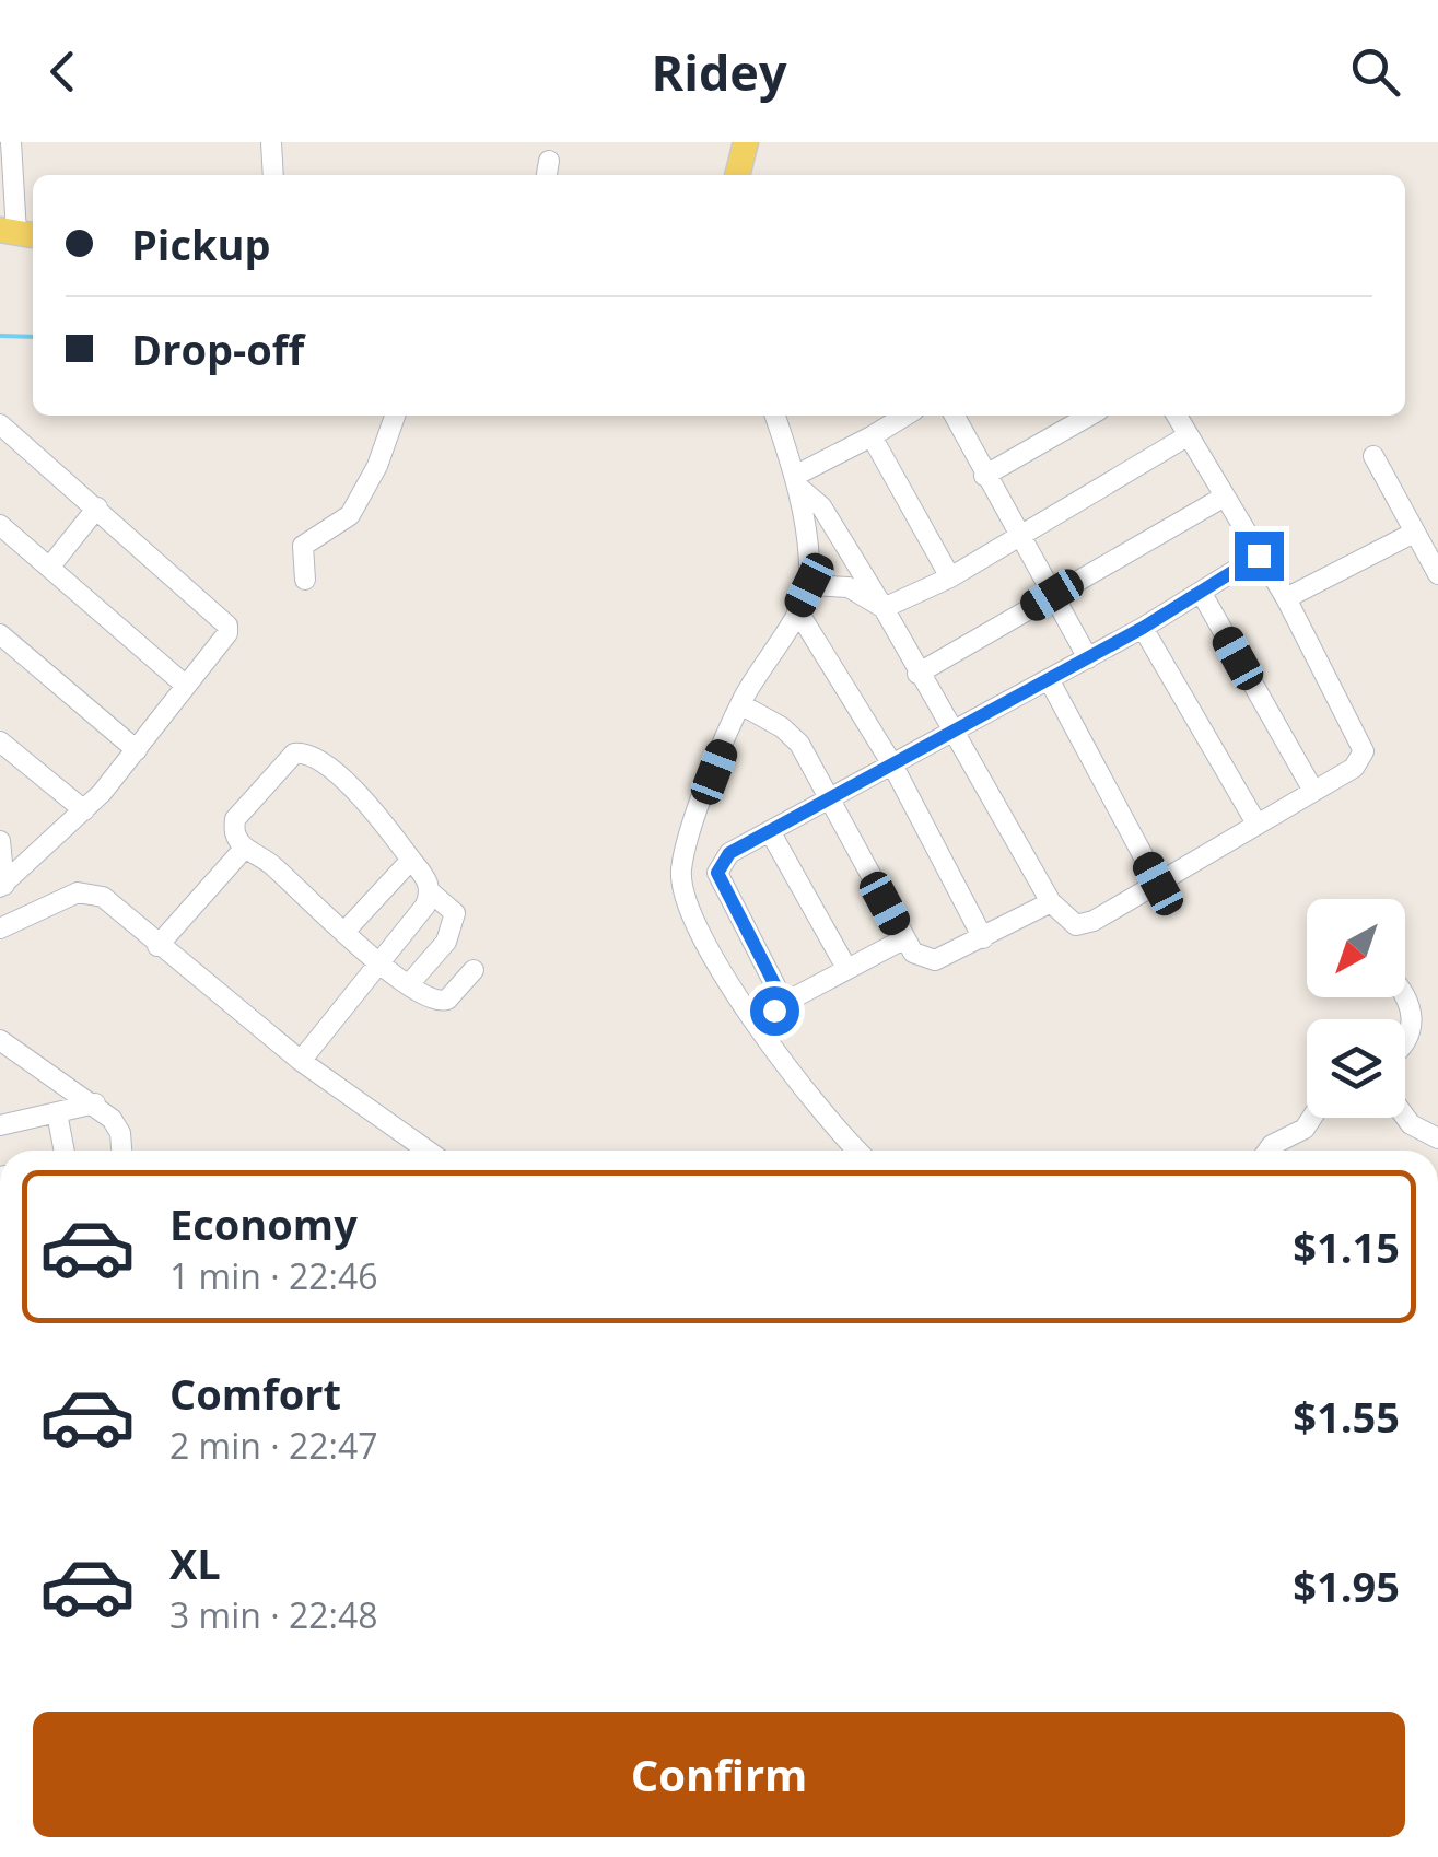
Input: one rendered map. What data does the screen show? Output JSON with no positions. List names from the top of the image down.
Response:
{
  "north": "bottom left",
  "page": {
    "header": "Ridey",
    "banner": ["Pickup", "Drop-off"],
    "list": [
      {
        "name": "Economy",
        "note": "1 min · 22:46",
        "value": "$1.15"
      },
      {
        "name": "Comfort",
        "note": "2 min · 22:47",
        "value": "$1.55"
      },
      {
        "name": "XL",
        "note": "3 min · 22:48",
        "value": "$1.95"
      }
    ],
    "buttons": "Confirm"
  }
}
